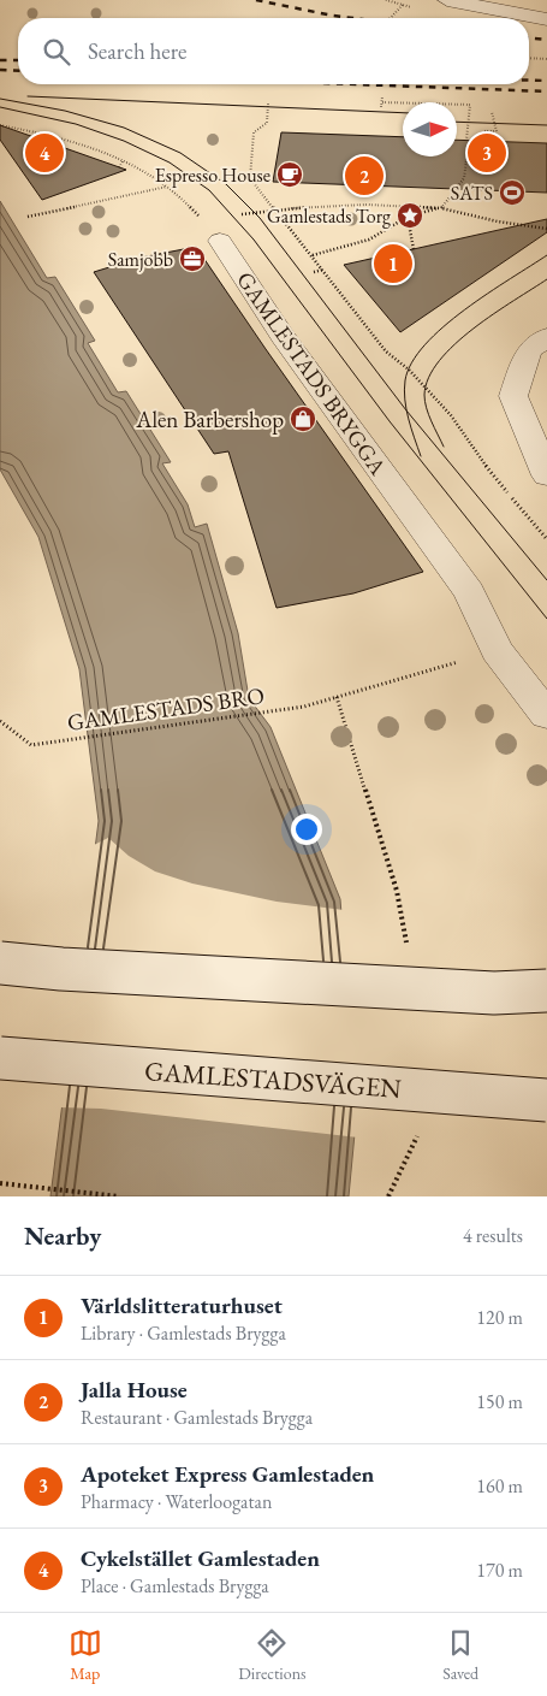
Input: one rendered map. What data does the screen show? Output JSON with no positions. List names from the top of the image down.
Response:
{
  "streets": {
    "street": ["GAMLESTADS BRYGGA", "GAMLESTADSVÄGEN"],
    "path": ["GAMLESTADS BRO"]
  },
  "crossings": [
    ["GAMLESTADS BRYGGA", "GAMLESTADS BRO"]
  ],
  "places": {
    "cafe": ["Espresso House"],
    "sports": ["SATS"],
    "place": ["Gamlestads Torg"],
    "office": ["Samjobb"],
    "shop": ["Alen Barbershop"]
  },
  "north": "right",
  "page": {
    "search": "Search here",
    "pins": [
      "3",
      "4",
      "2",
      "1"
    ],
    "heading": ["Nearby", "4 results"],
    "list": [
      {
        "mark": "1",
        "name": "Världslitteraturhuset",
        "note": "Library · Gamlestads Brygga",
        "value": "120 m"
      },
      {
        "mark": "2",
        "name": "Jalla House",
        "note": "Restaurant · Gamlestads Brygga",
        "value": "150 m"
      },
      {
        "mark": "3",
        "name": "Apoteket Express Gamlestaden",
        "note": "Pharmacy · Waterloogatan",
        "value": "160 m"
      },
      {
        "mark": "4",
        "name": "Cykelstället Gamlestaden",
        "note": "Place · Gamlestads Brygga",
        "value": "170 m"
      }
    ],
    "nav": ["Map", "Directions", "Saved"]
  }
}
